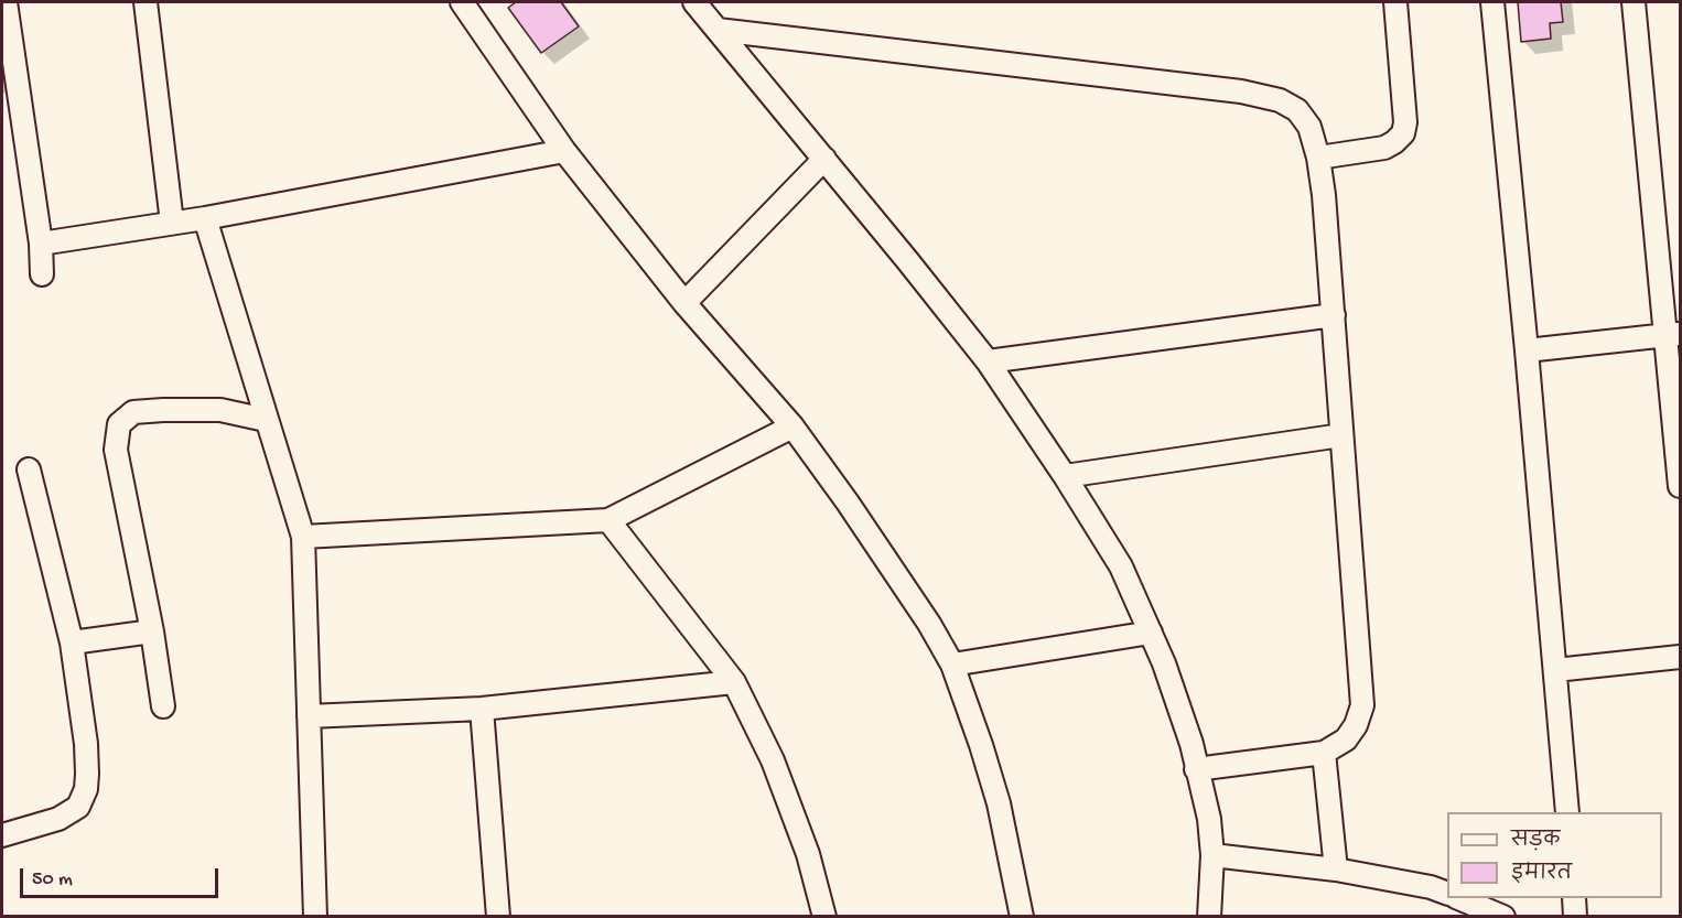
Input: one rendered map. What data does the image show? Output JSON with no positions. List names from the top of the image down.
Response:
{
  "legend": ["सड़क", "इमारत"],
  "scale_bar": "50 m"
}
